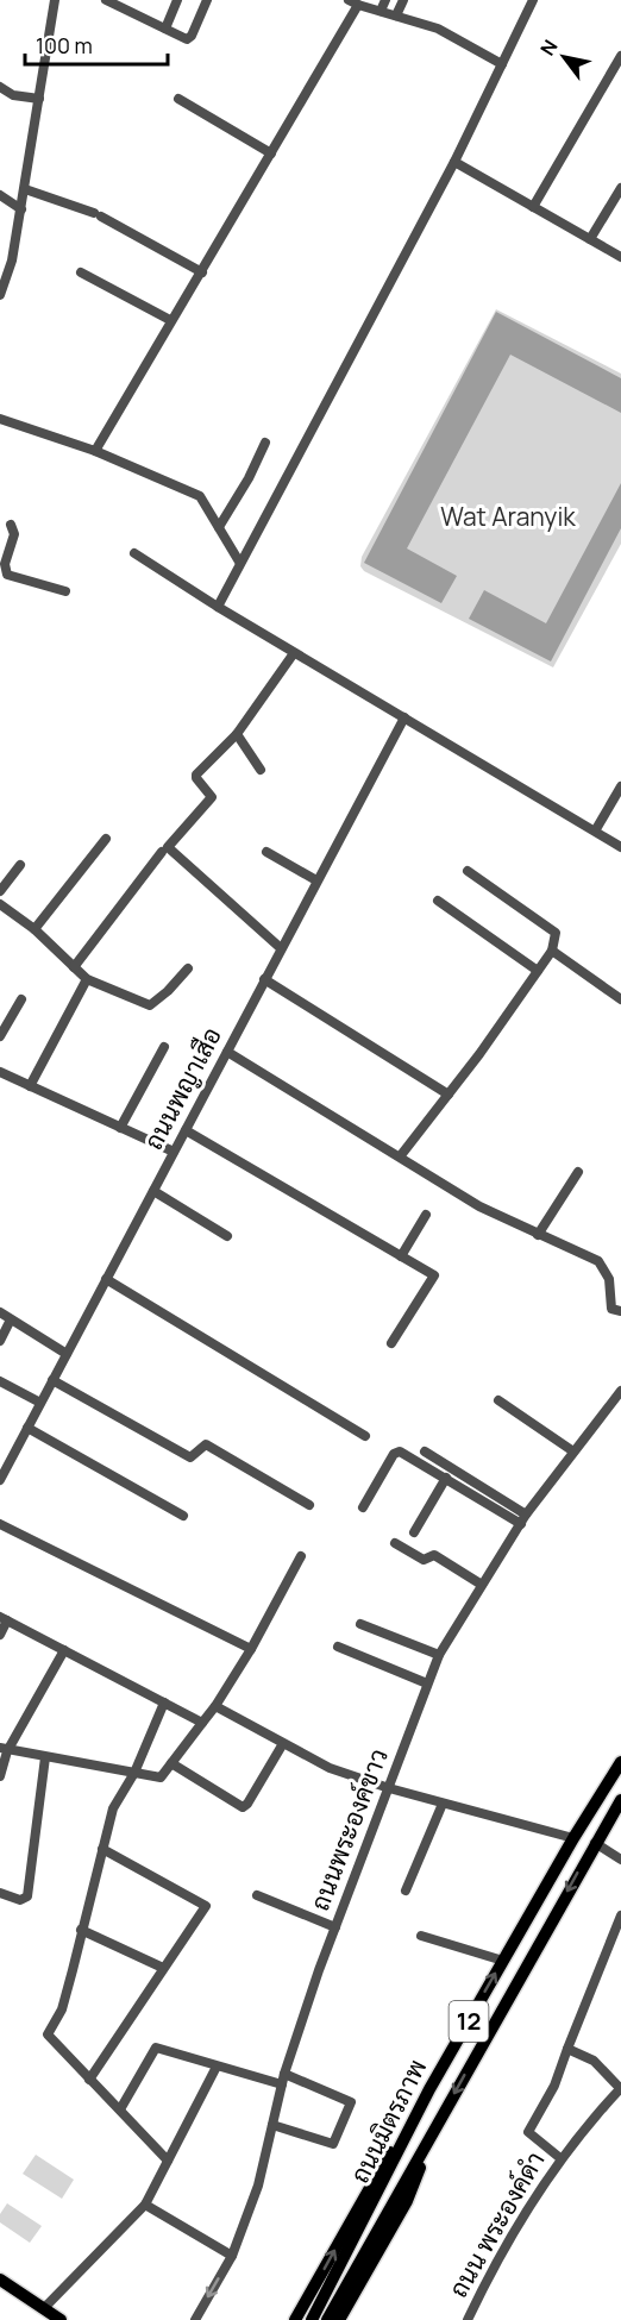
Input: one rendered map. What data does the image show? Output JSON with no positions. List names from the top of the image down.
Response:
{
  "streets": {
    "main road": ["12", "ถนนมิตรภาพ"],
    "street": ["ถนนพญาเสือ", "ถนนพระองค์ขาว", "ถนน พระองค์ดำ"]
  },
  "parks": ["Wat Aranyik"],
  "scale_bar": "100 m",
  "north": "top left"
}
